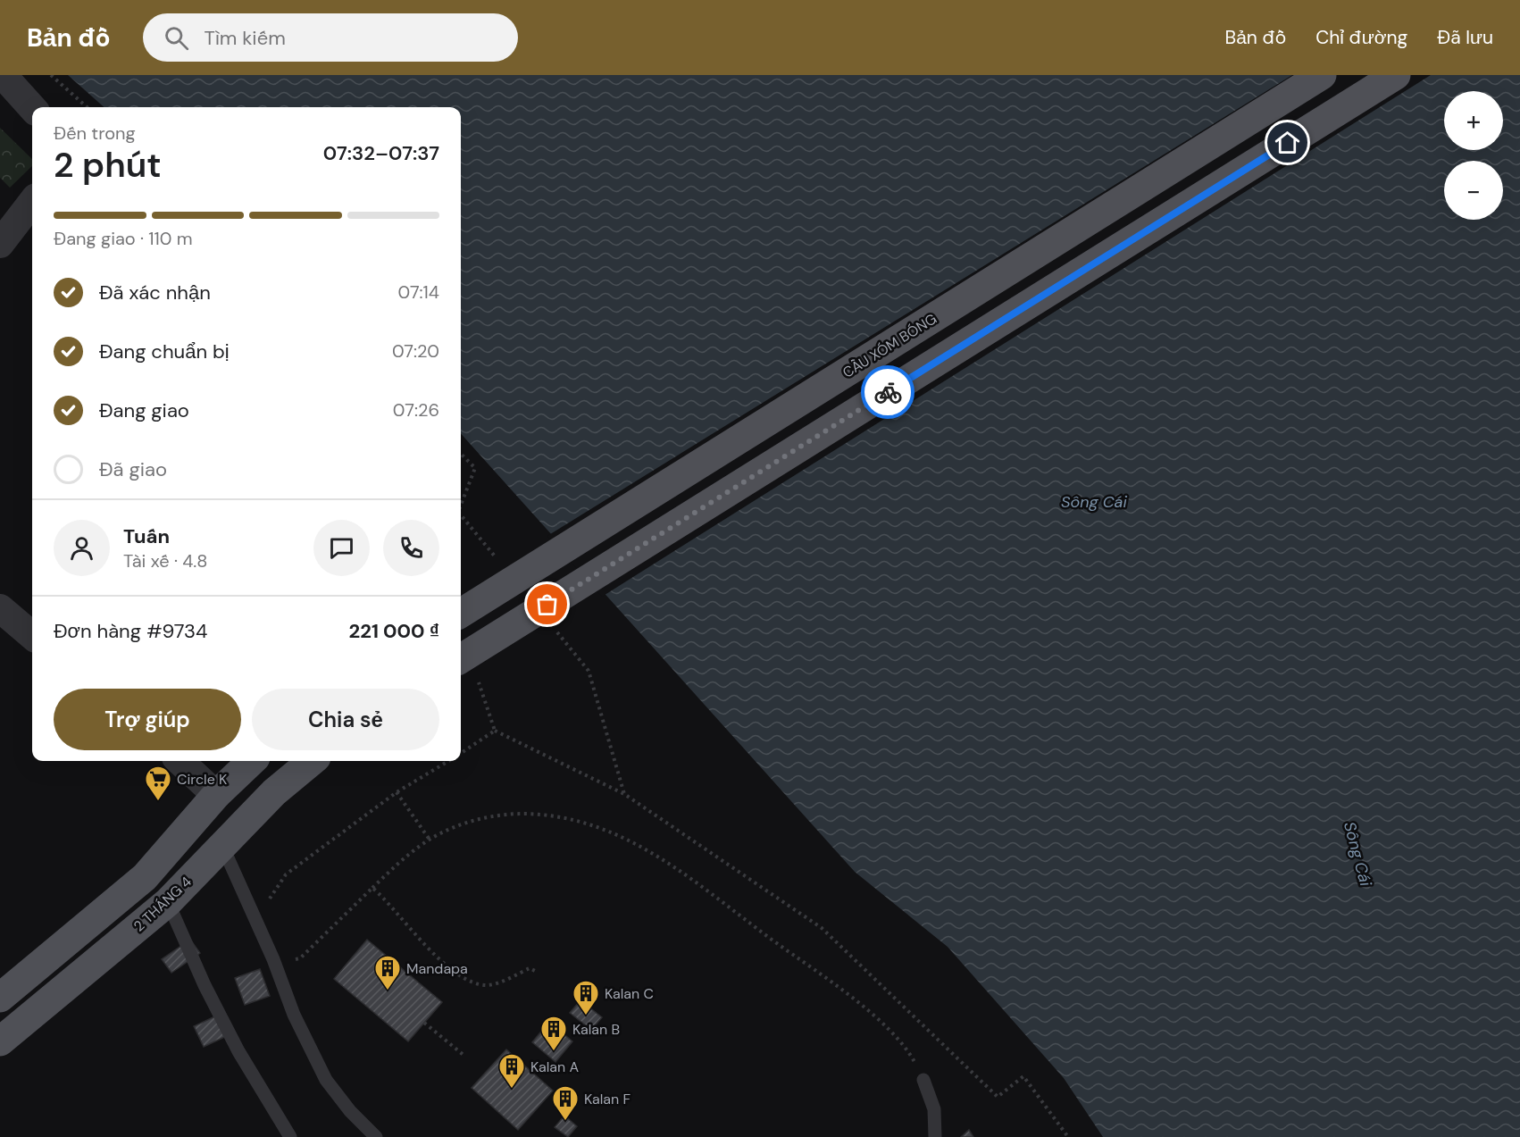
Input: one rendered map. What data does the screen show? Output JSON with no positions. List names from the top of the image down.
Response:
{
  "streets": {
    "main road": ["CẦU XÓM BÓNG", "2 THÁNG 4"]
  },
  "water": ["Sông Cái"],
  "places": {
    "supermarket": ["Circle K"],
    "building": [
      "Mandapa",
      "Kalan C",
      "Kalan B",
      "Kalan A",
      "Kalan F"
    ]
  },
  "page": {
    "header": "Bản đồ",
    "search": "Tìm kiếm",
    "nav": ["Bản đồ", "Chỉ đường", "Đã lưu"],
    "map_buttons": ["+", "−"],
    "heading": ["2 phút", "Đến trong", "07:32–07:37"],
    "panel": [
      "Tuấn",
      "Tài xế · 4.8",
      "Đơn hàng #9734",
      "221 000 ₫"
    ],
    "bar": "Đang giao · 110 m",
    "list": [
      ["Đã xác nhận", "07:14"],
      ["Đang chuẩn bị", "07:20"],
      ["Đang giao", "07:26"],
      "Đã giao"
    ],
    "buttons": ["Trợ giúp", "Chia sẻ"]
  }
}
